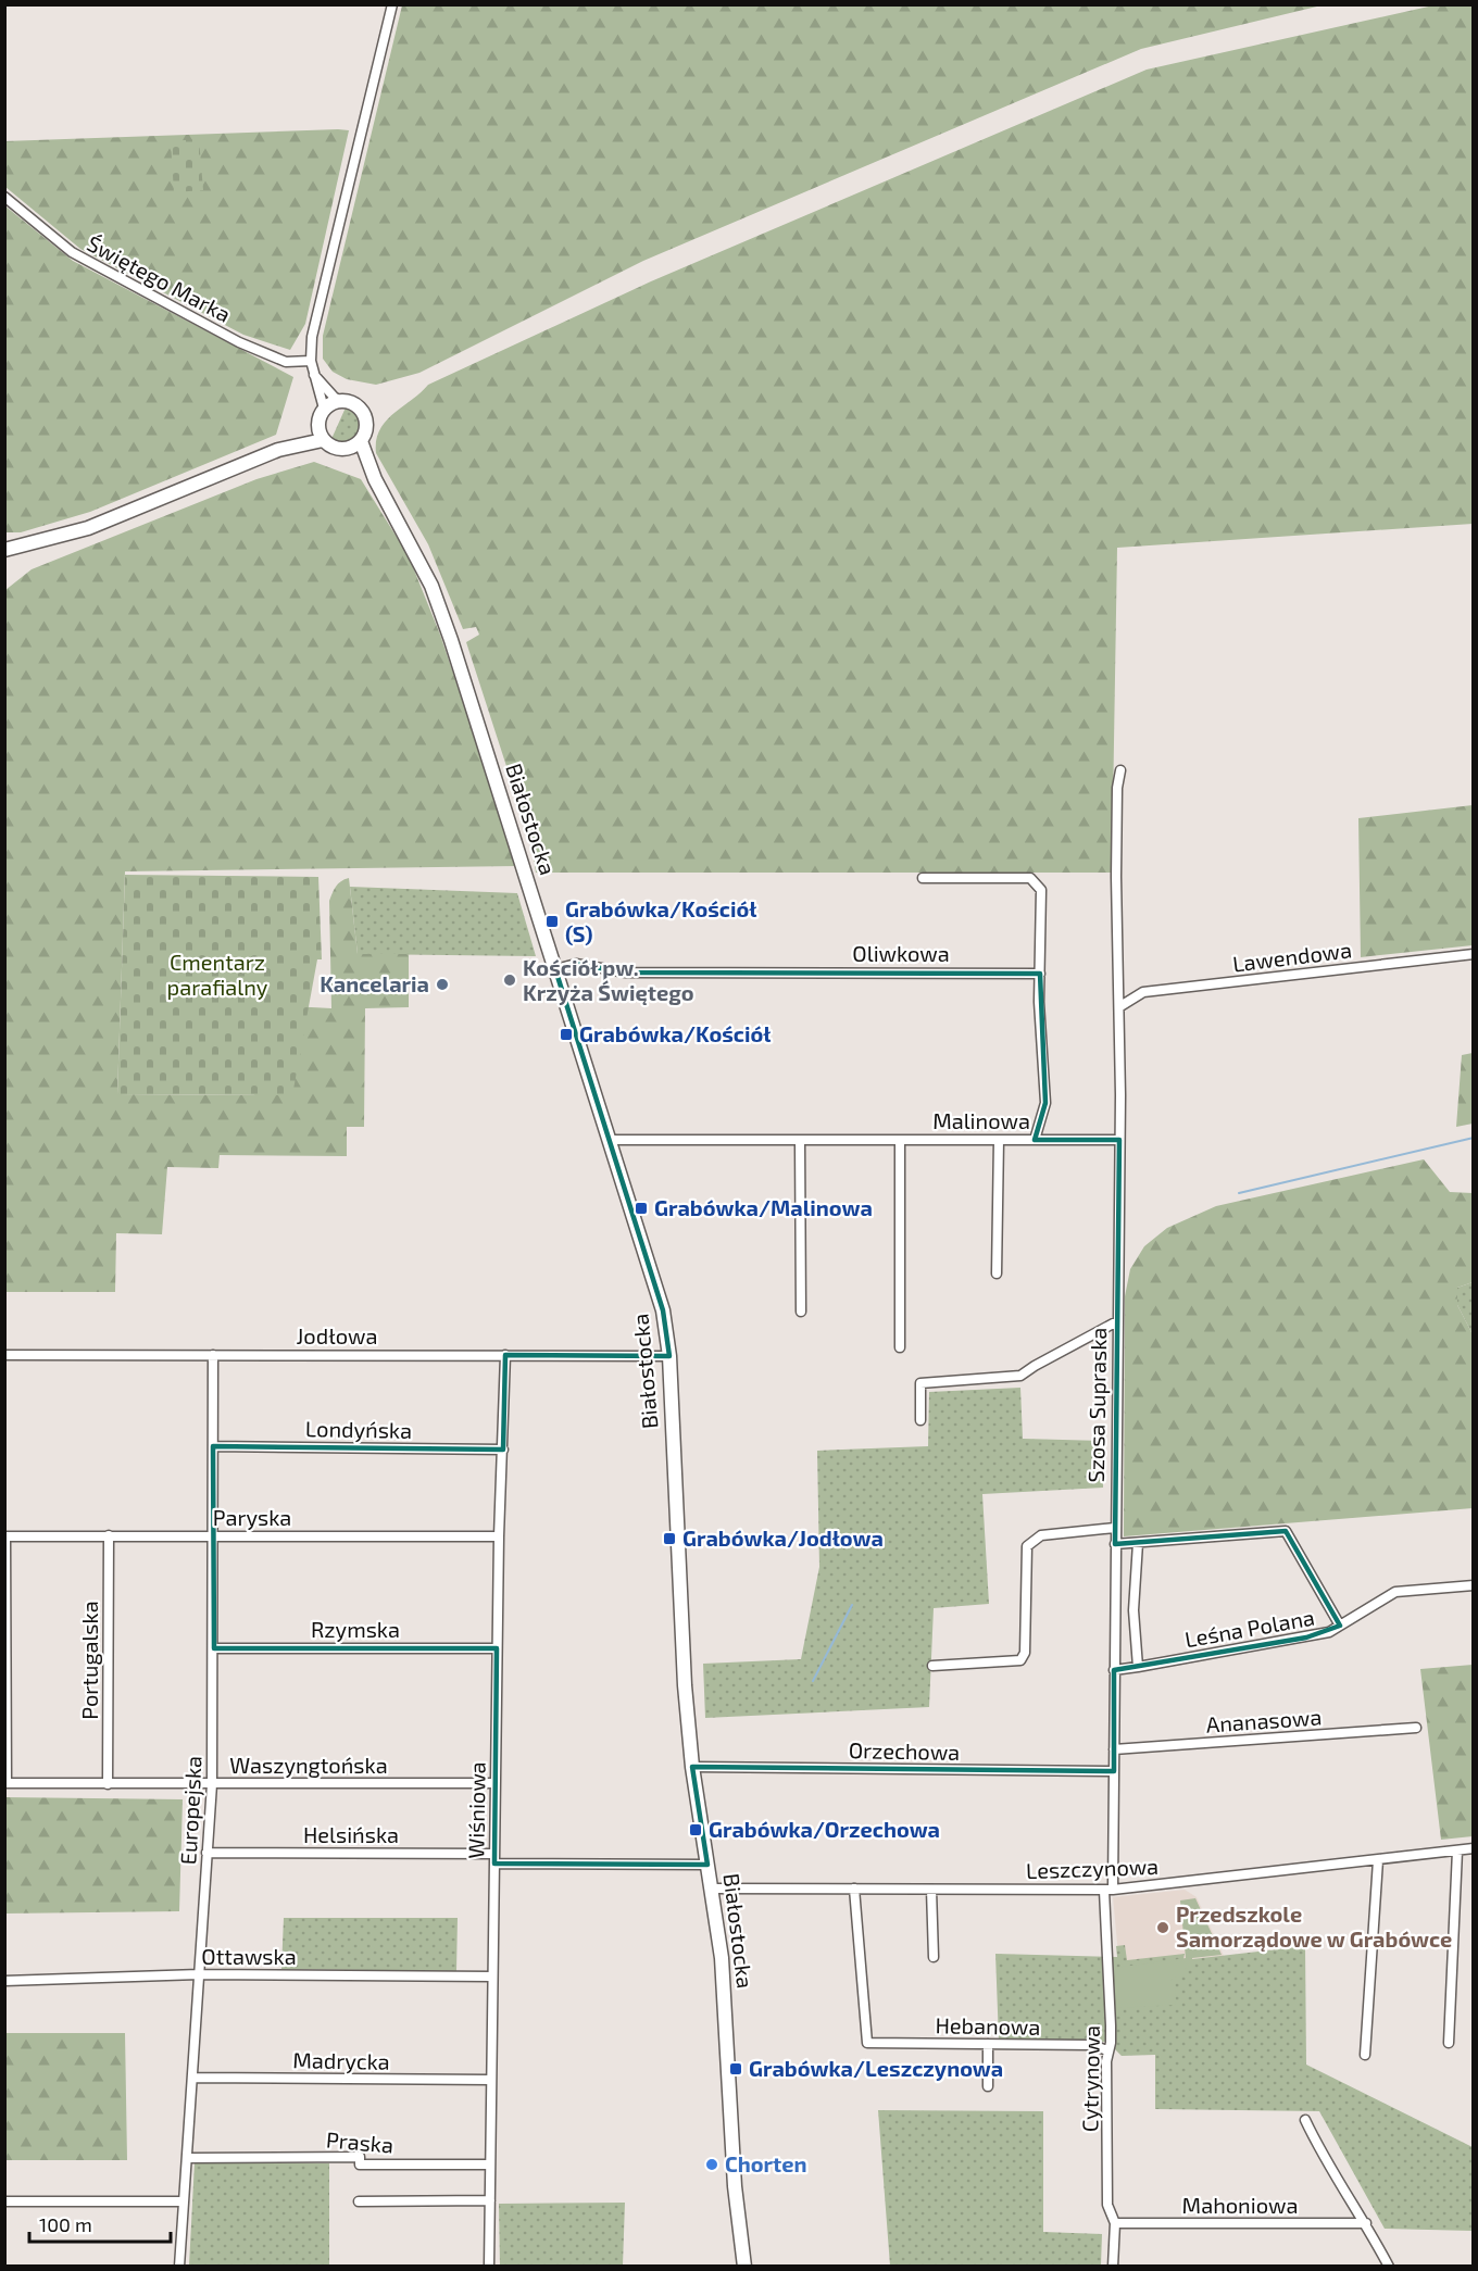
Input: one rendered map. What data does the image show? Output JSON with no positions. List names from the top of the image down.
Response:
{
  "streets": {
    "street": [
      "Świętego Marka",
      "Białostocka",
      "Oliwkowa",
      "Lawendowa",
      "Malinowa",
      "Jodłowa",
      "Szosa Supraska",
      "Londyńska",
      "Paryska",
      "Leśna Polana",
      "Rzymska",
      "Portugalska",
      "Ananasowa",
      "Orzechowa",
      "Waszyngtońska",
      "Europejska",
      "Wiśniowa",
      "Helsińska",
      "Leszczynowa",
      "Ottawska",
      "Hebanowa",
      "Madrycka",
      "Cytrynowa",
      "Praska",
      "Mahoniowa"
    ]
  },
  "crossings": [
    ["Białostocka", "Oliwkowa"],
    ["Białostocka", "Malinowa"],
    ["Białostocka", "Jodłowa"],
    ["Białostocka", "Orzechowa"],
    ["Białostocka", "Helsińska"],
    ["Białostocka", "Leszczynowa"],
    ["Malinowa", "Szosa Supraska"],
    ["Jodłowa", "Europejska"],
    ["Jodłowa", "Wiśniowa"],
    ["Szosa Supraska", "Leśna Polana"],
    ["Szosa Supraska", "Cytrynowa"],
    ["Londyńska", "Europejska"],
    ["Londyńska", "Wiśniowa"],
    ["Paryska", "Portugalska"],
    ["Paryska", "Europejska"],
    ["Paryska", "Wiśniowa"],
    ["Leśna Polana", "Cytrynowa"],
    ["Rzymska", "Europejska"],
    ["Rzymska", "Wiśniowa"],
    ["Portugalska", "Waszyngtońska"],
    ["Ananasowa", "Cytrynowa"],
    ["Orzechowa", "Cytrynowa"],
    ["Waszyngtońska", "Europejska"],
    ["Waszyngtońska", "Wiśniowa"],
    ["Europejska", "Helsińska"],
    ["Europejska", "Ottawska"],
    ["Europejska", "Madrycka"],
    ["Europejska", "Praska"],
    ["Wiśniowa", "Helsińska"],
    ["Wiśniowa", "Ottawska"],
    ["Wiśniowa", "Madrycka"],
    ["Wiśniowa", "Praska"],
    ["Leszczynowa", "Hebanowa"],
    ["Leszczynowa", "Cytrynowa"],
    ["Hebanowa", "Cytrynowa"],
    ["Cytrynowa", "Mahoniowa"]
  ],
  "parks": ["Cmentarz parafialny"],
  "places": {
    "transit": [
      "Grabówka/Kościół (S)",
      "Grabówka/Kościół",
      "Grabówka/Malinowa",
      "Grabówka/Jodłowa",
      "Grabówka/Orzechowa",
      "Grabówka/Leszczynowa"
    ],
    "other": [
      "Kościół pw. Krzyża Świętego",
      "Kancelaria",
      "Przedszkole Samorządowe w Grabówce",
      "Chorten"
    ]
  },
  "scale_bar": "100 m"
}
